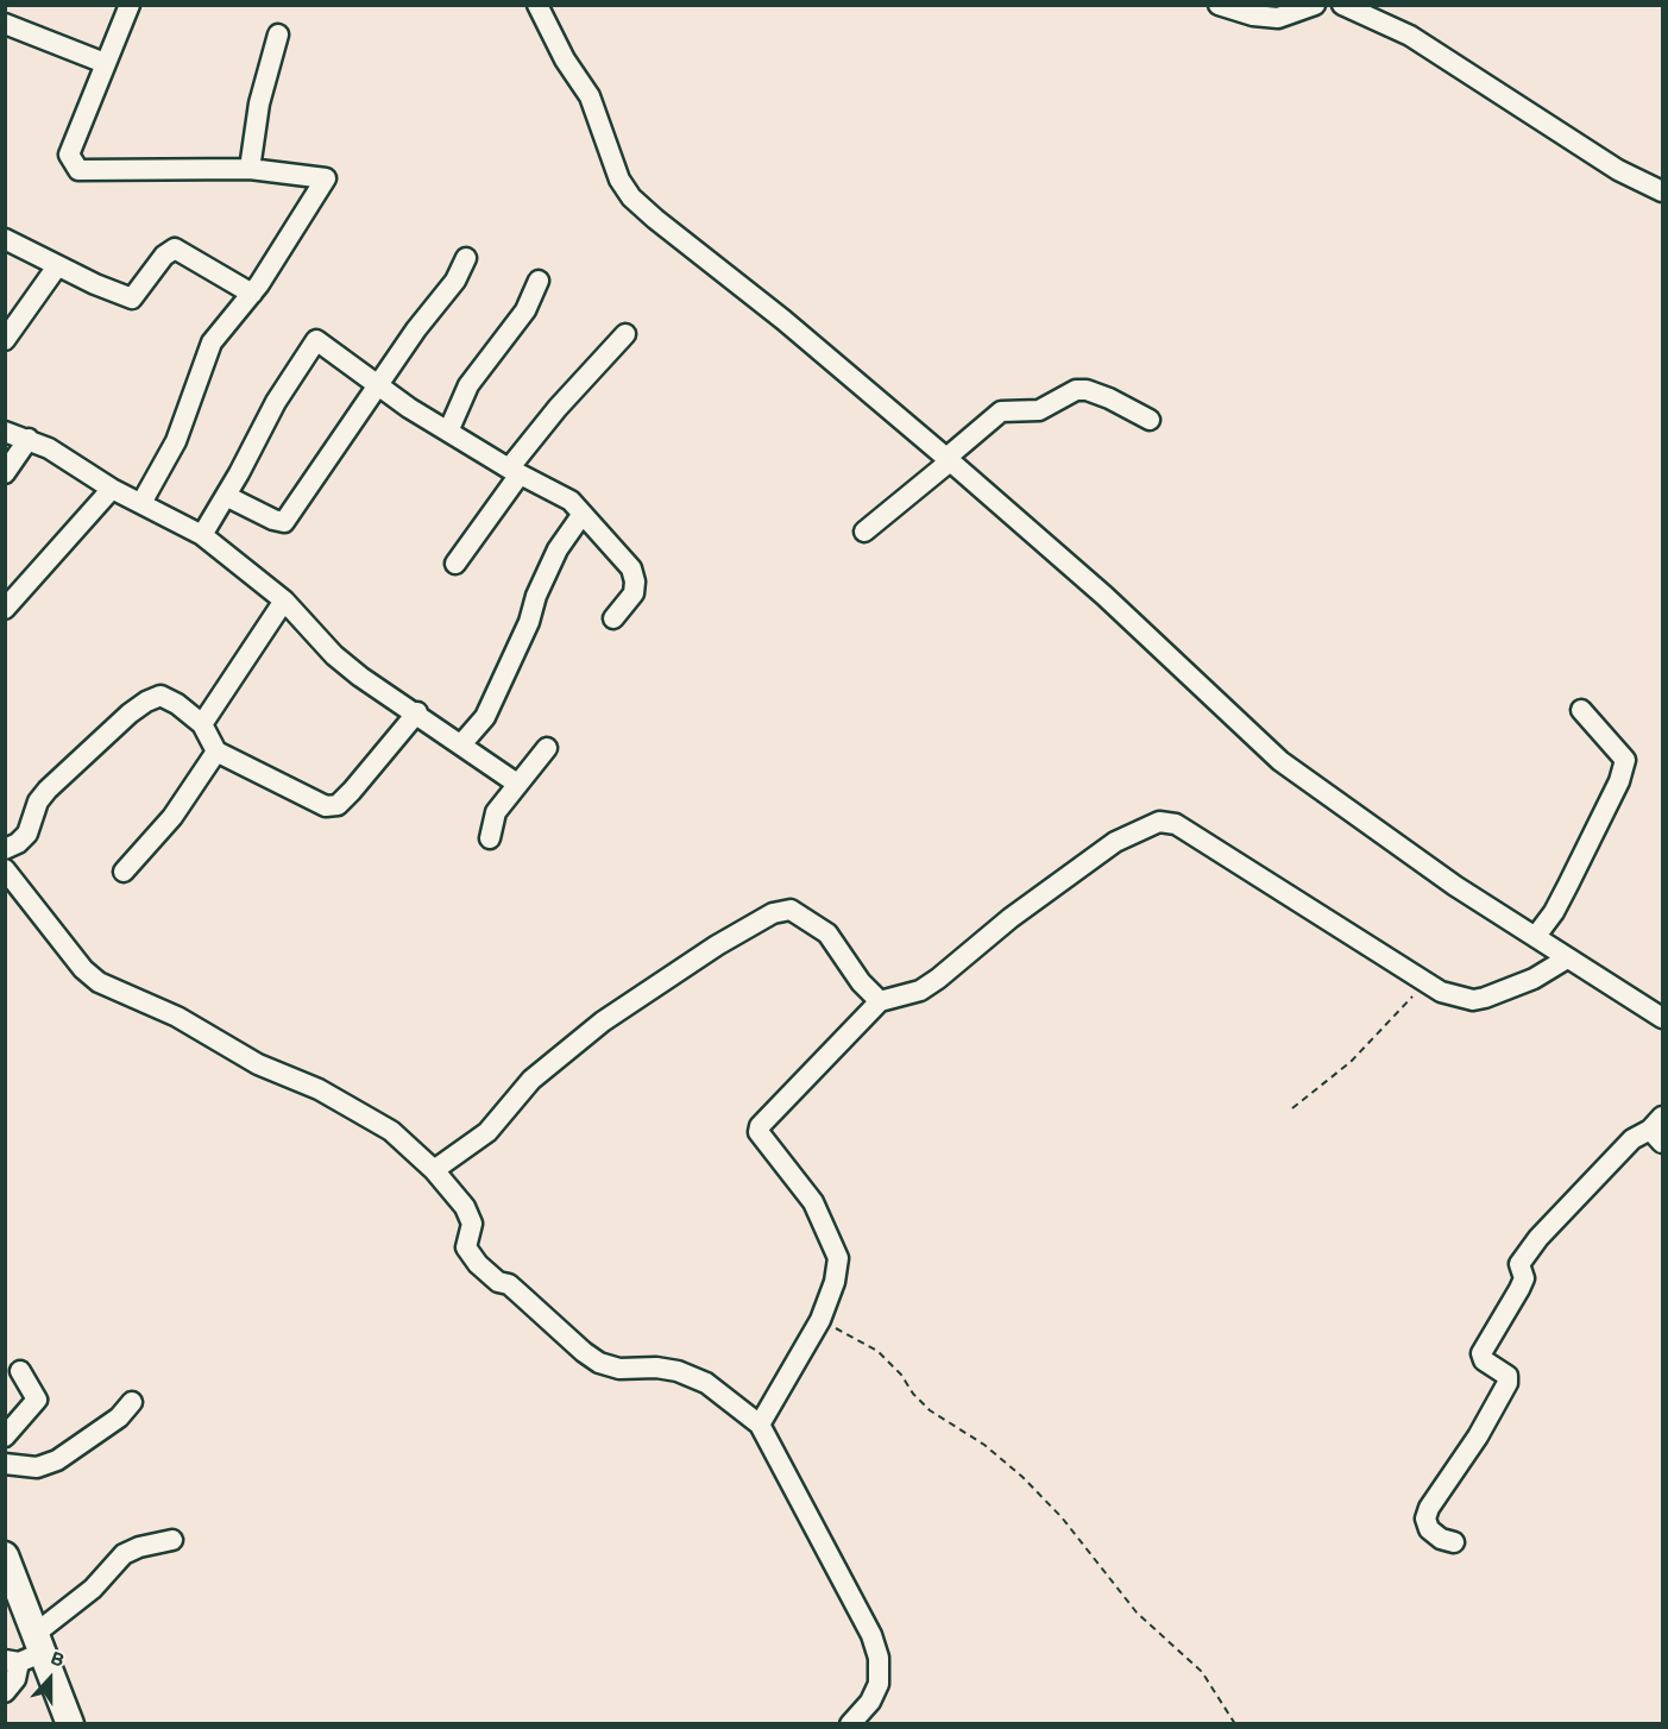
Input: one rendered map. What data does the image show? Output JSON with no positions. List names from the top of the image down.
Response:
{
  "north": "top"
}
